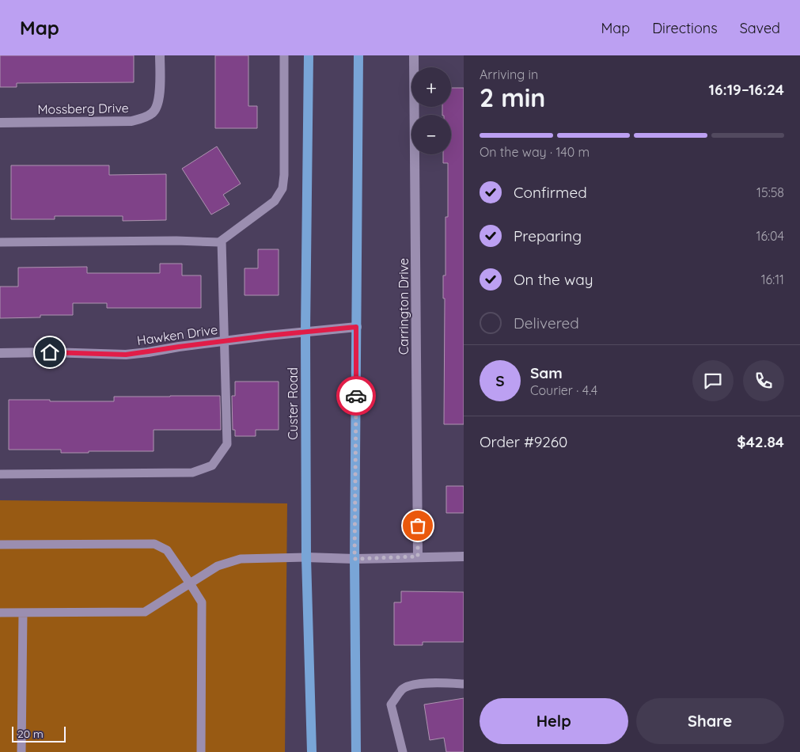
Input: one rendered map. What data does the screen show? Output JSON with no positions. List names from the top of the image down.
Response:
{
  "streets": {
    "main road": ["Custer Road"],
    "street": ["Mossberg Drive", "Carrington Drive", "Hawken Drive"]
  },
  "crossings": [
    ["Hawken Drive", "Custer Road"]
  ],
  "scale_bar": "20 m",
  "page": {
    "header": "Map",
    "nav": ["Map", "Directions", "Saved"],
    "heading": ["2 min", "Arriving in", "16:19–16:24"],
    "panel": [
      "Sam",
      "Courier · 4.4",
      "Order #9260",
      "$42.84"
    ],
    "map_buttons": ["+", "−"],
    "bar": "On the way · 140 m",
    "list": [
      ["Confirmed", "15:58"],
      ["Preparing", "16:04"],
      ["On the way", "16:11"],
      "Delivered"
    ],
    "round": "S",
    "buttons": ["Help", "Share"],
    "scale": "20 m"
  }
}
